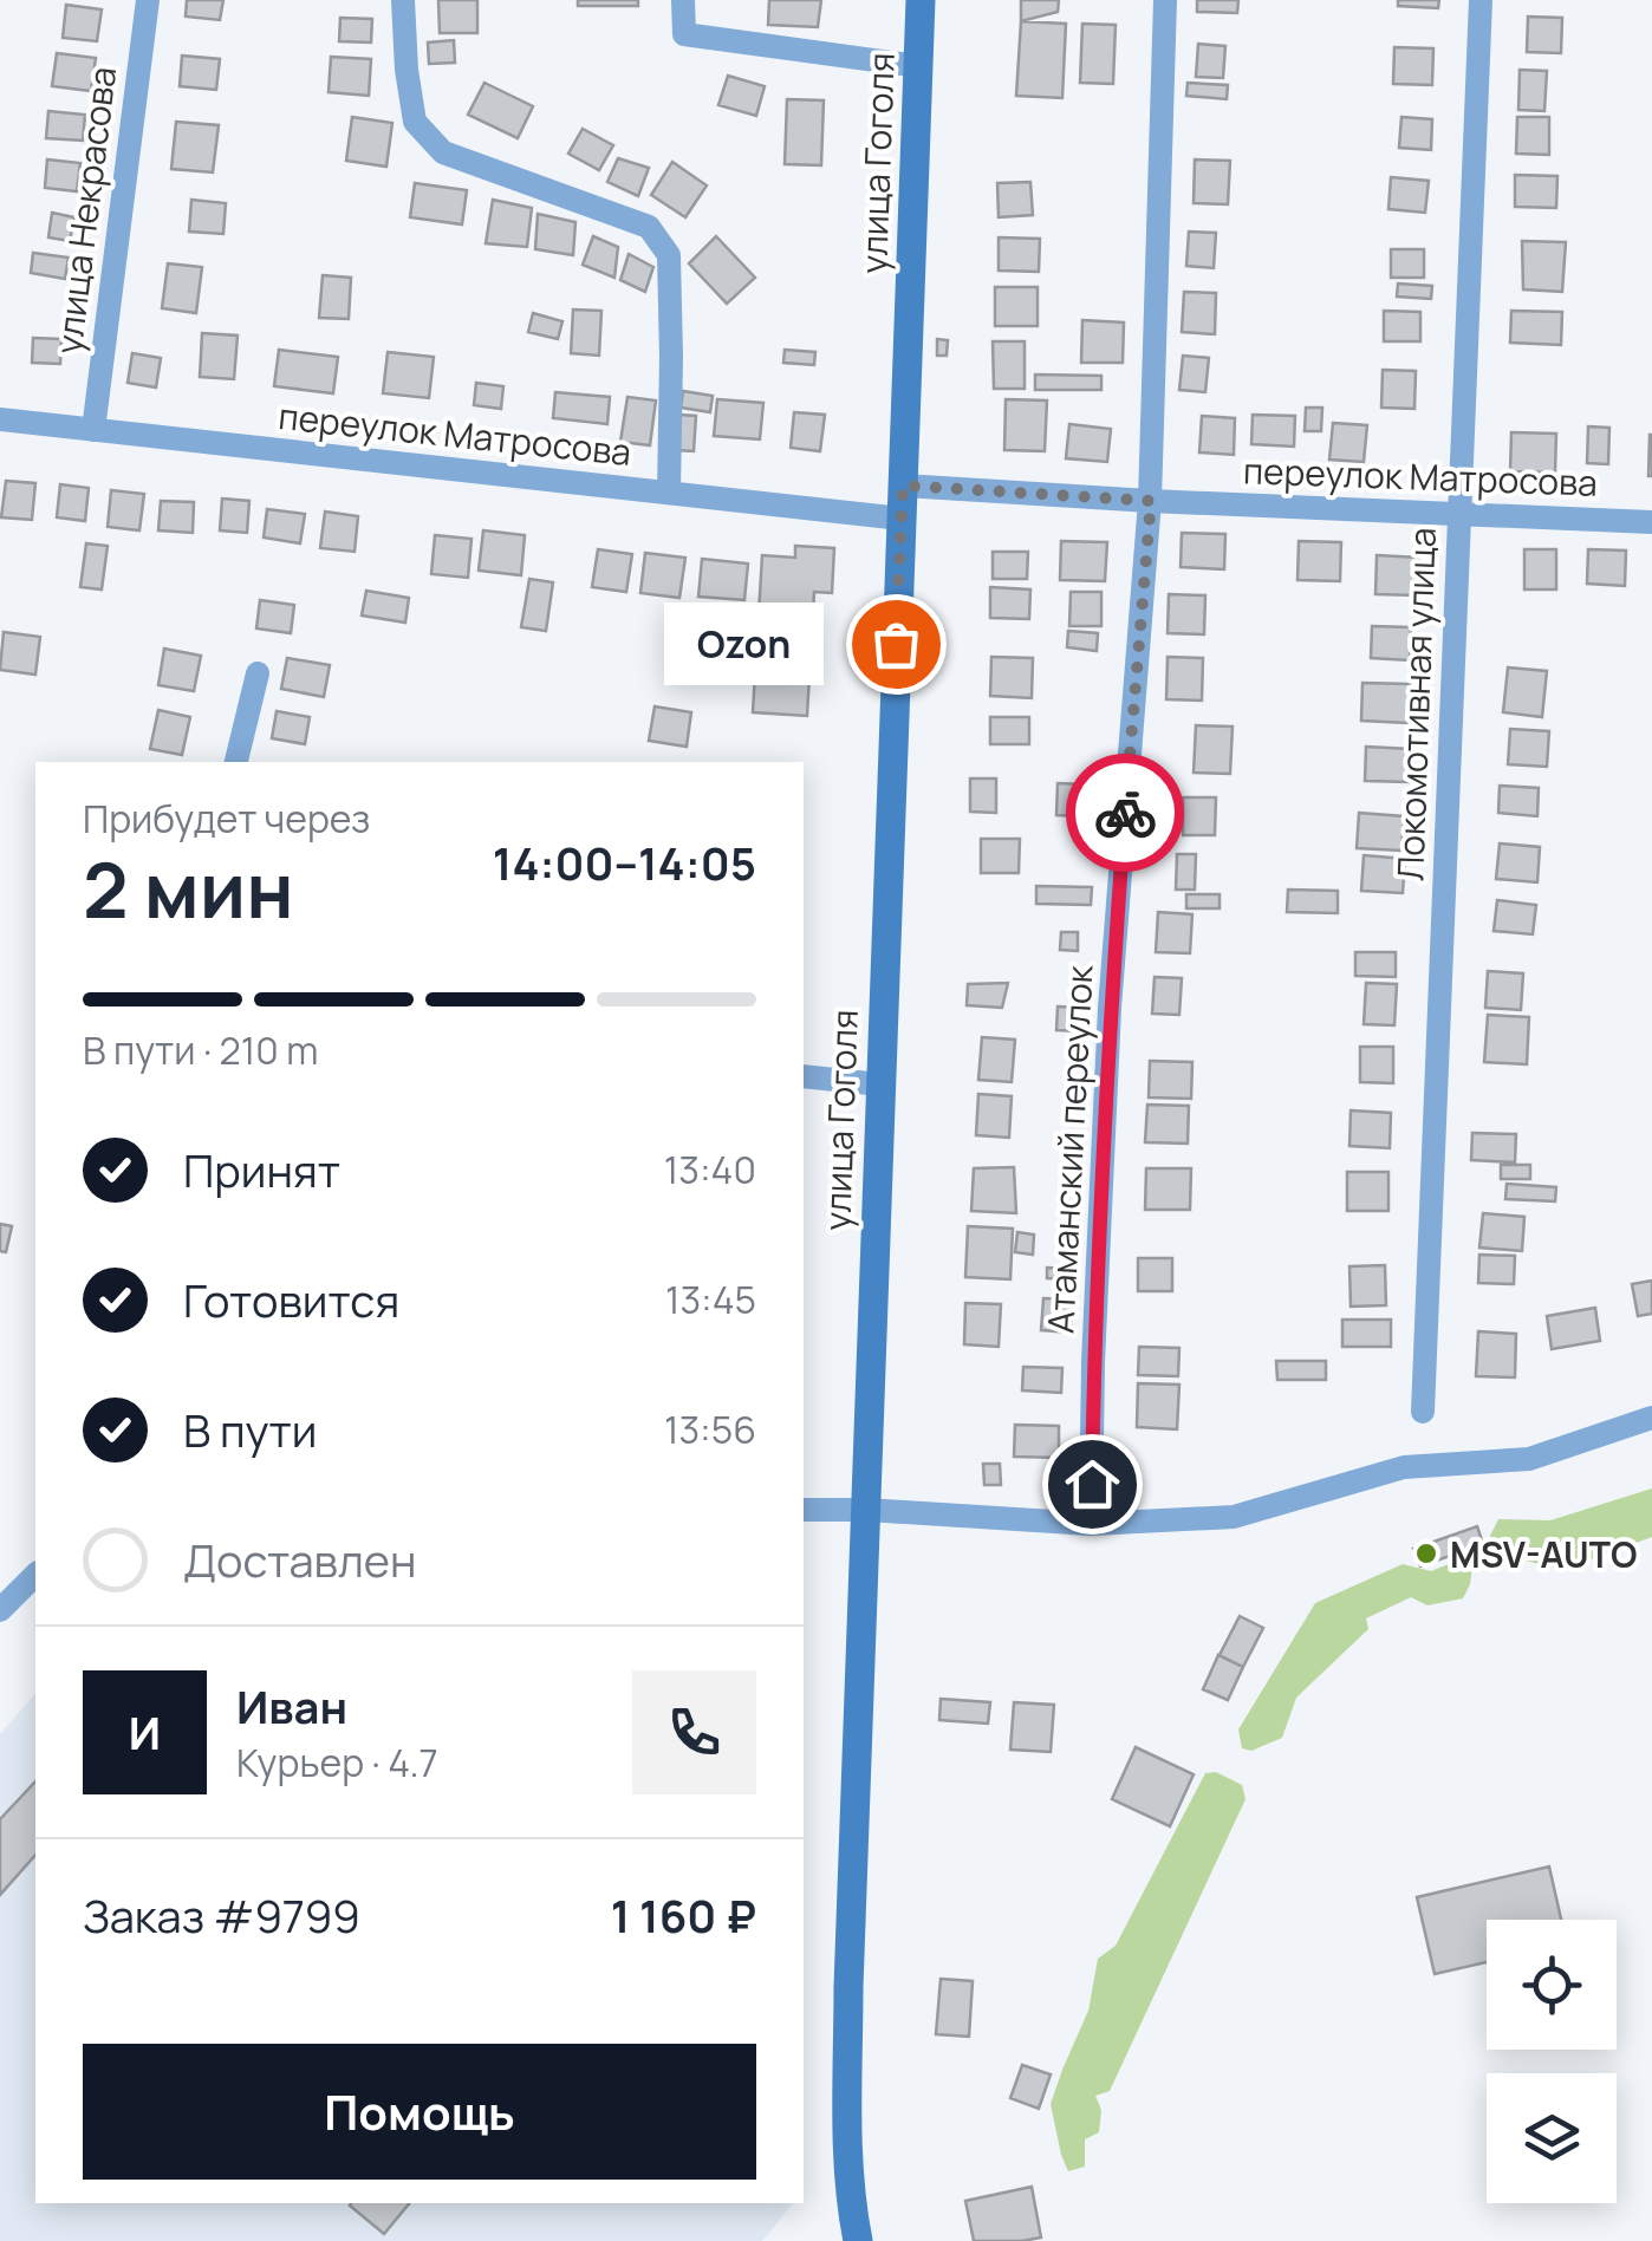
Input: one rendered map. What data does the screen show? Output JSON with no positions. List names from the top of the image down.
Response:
{
  "streets": {
    "main road": ["улица Гоголя"],
    "street": [
      "улица Некрасова",
      "переулок Матросова",
      "Локомотивная улица",
      "Атаманский переулок"
    ]
  },
  "crossings": [
    ["улица Гоголя", "переулок Матросова"],
    ["улица Некрасова", "переулок Матросова"],
    ["переулок Матросова", "Локомотивная улица"],
    ["переулок Матросова", "Атаманский переулок"]
  ],
  "places": ["Ozon", "MSV-AUTO"],
  "page": {
    "bubble": "Ozon",
    "heading": ["2 мин", "Прибудет через", "14:00–14:05"],
    "panel": [
      "Иван",
      "Курьер · 4.7",
      "Заказ #9799",
      "1 160 ₽"
    ],
    "bar": "В пути · 210 m",
    "list": [
      ["Принят", "13:40"],
      ["Готовится", "13:45"],
      ["В пути", "13:56"],
      "Доставлен"
    ],
    "round": "И",
    "buttons": "Помощь"
  }
}
